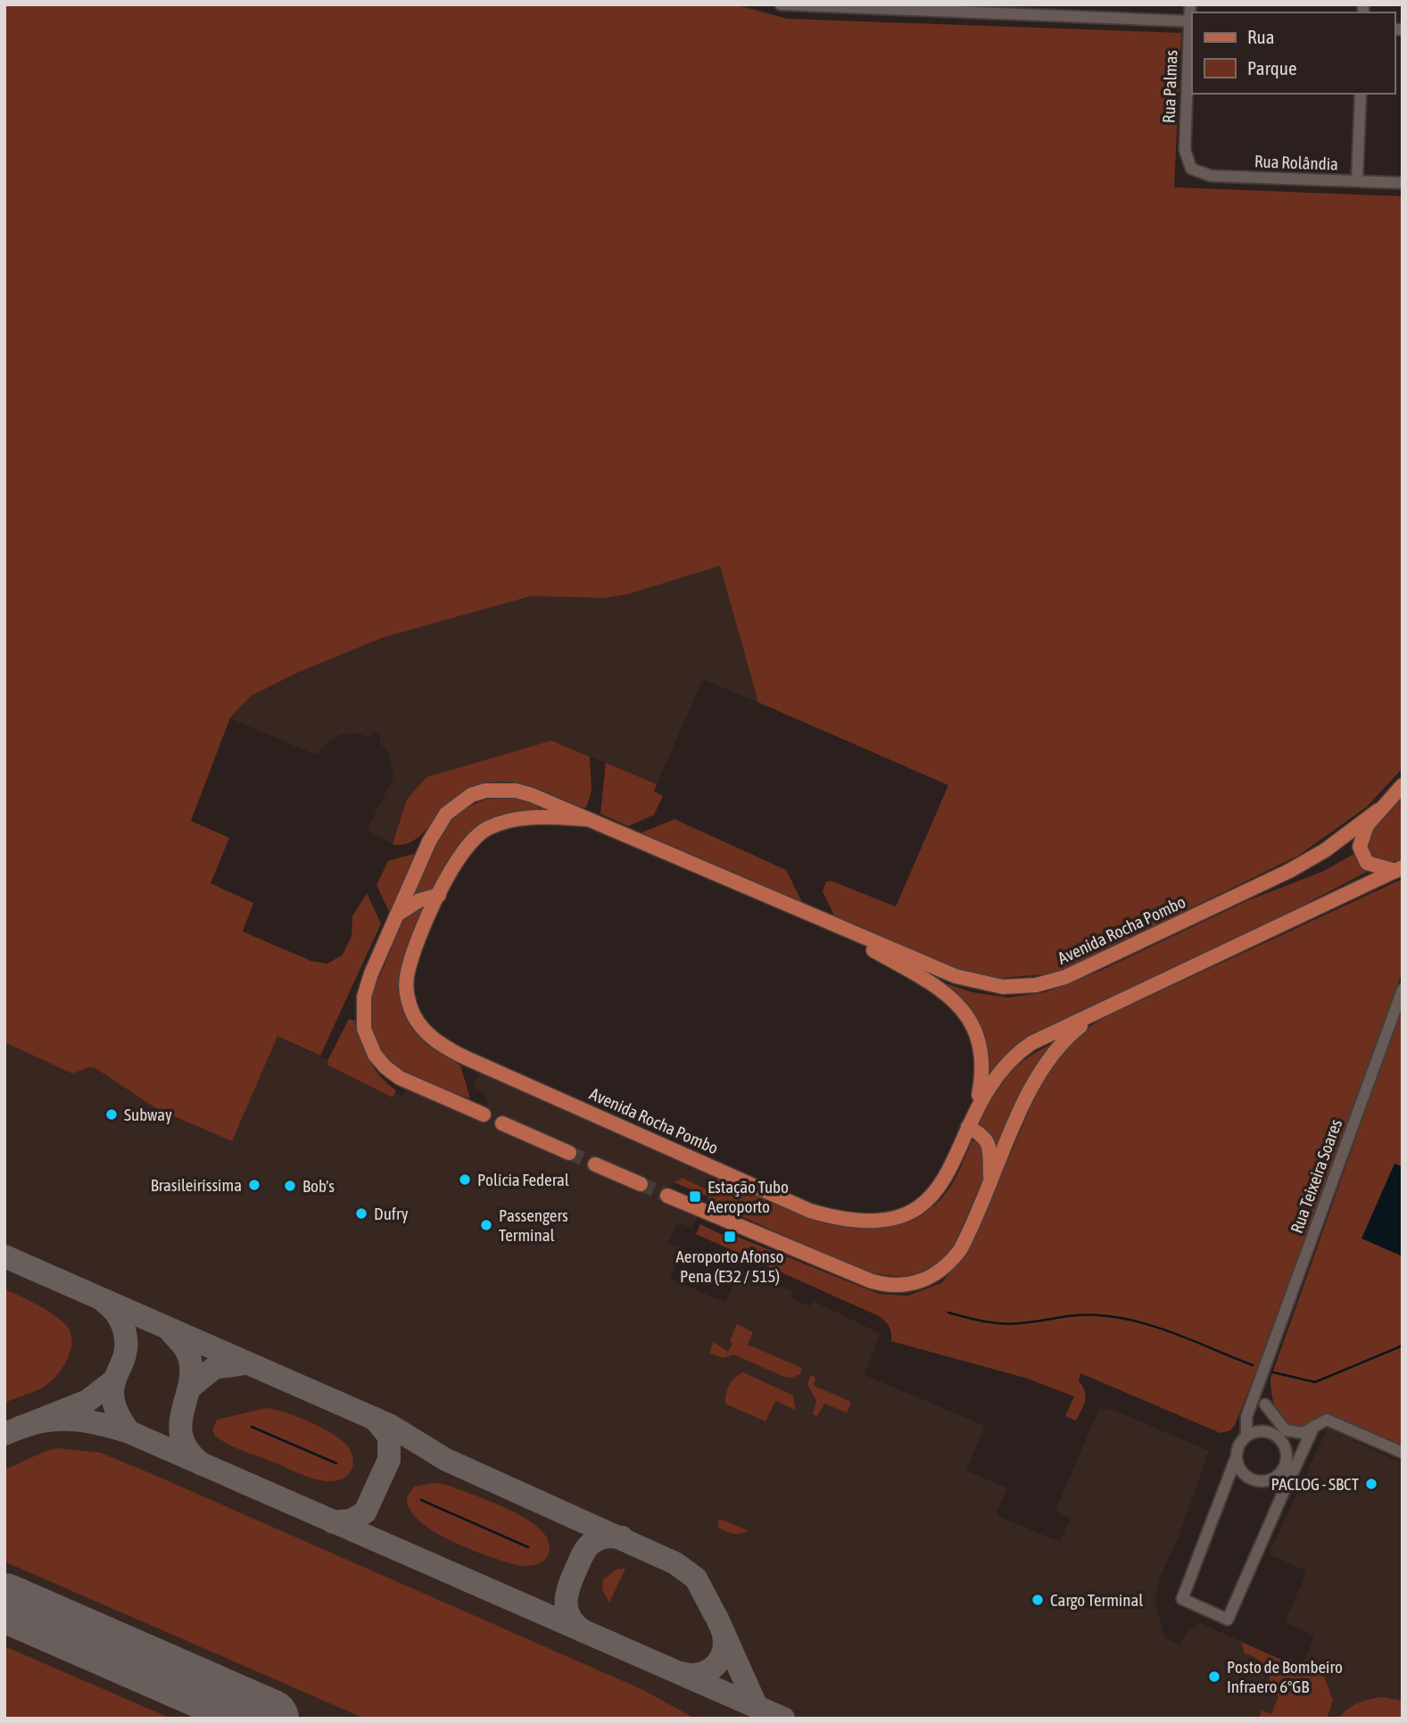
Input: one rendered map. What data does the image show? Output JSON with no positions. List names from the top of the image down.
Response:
{
  "streets": {
    "main road": ["Avenida Rocha Pombo"],
    "street": ["Rua Palmas", "Rua Rolândia", "Rua Teixeira Soares"]
  },
  "crossings": [
    ["Rua Palmas", "Rua Rolândia"]
  ],
  "places": {
    "other": [
      "Subway",
      "Polícia Federal",
      "Brasileiríssima",
      "Bob's",
      "Dufry",
      "Passengers Terminal",
      "PACLOG - SBCT",
      "Cargo Terminal",
      "Posto de Bombeiro Infraero 6ºGB"
    ],
    "transit": ["Estação Tubo Aeroporto", "Aeroporto Afonso Pena (E32 / 515)"]
  },
  "legend": ["Rua", "Parque"]
}
